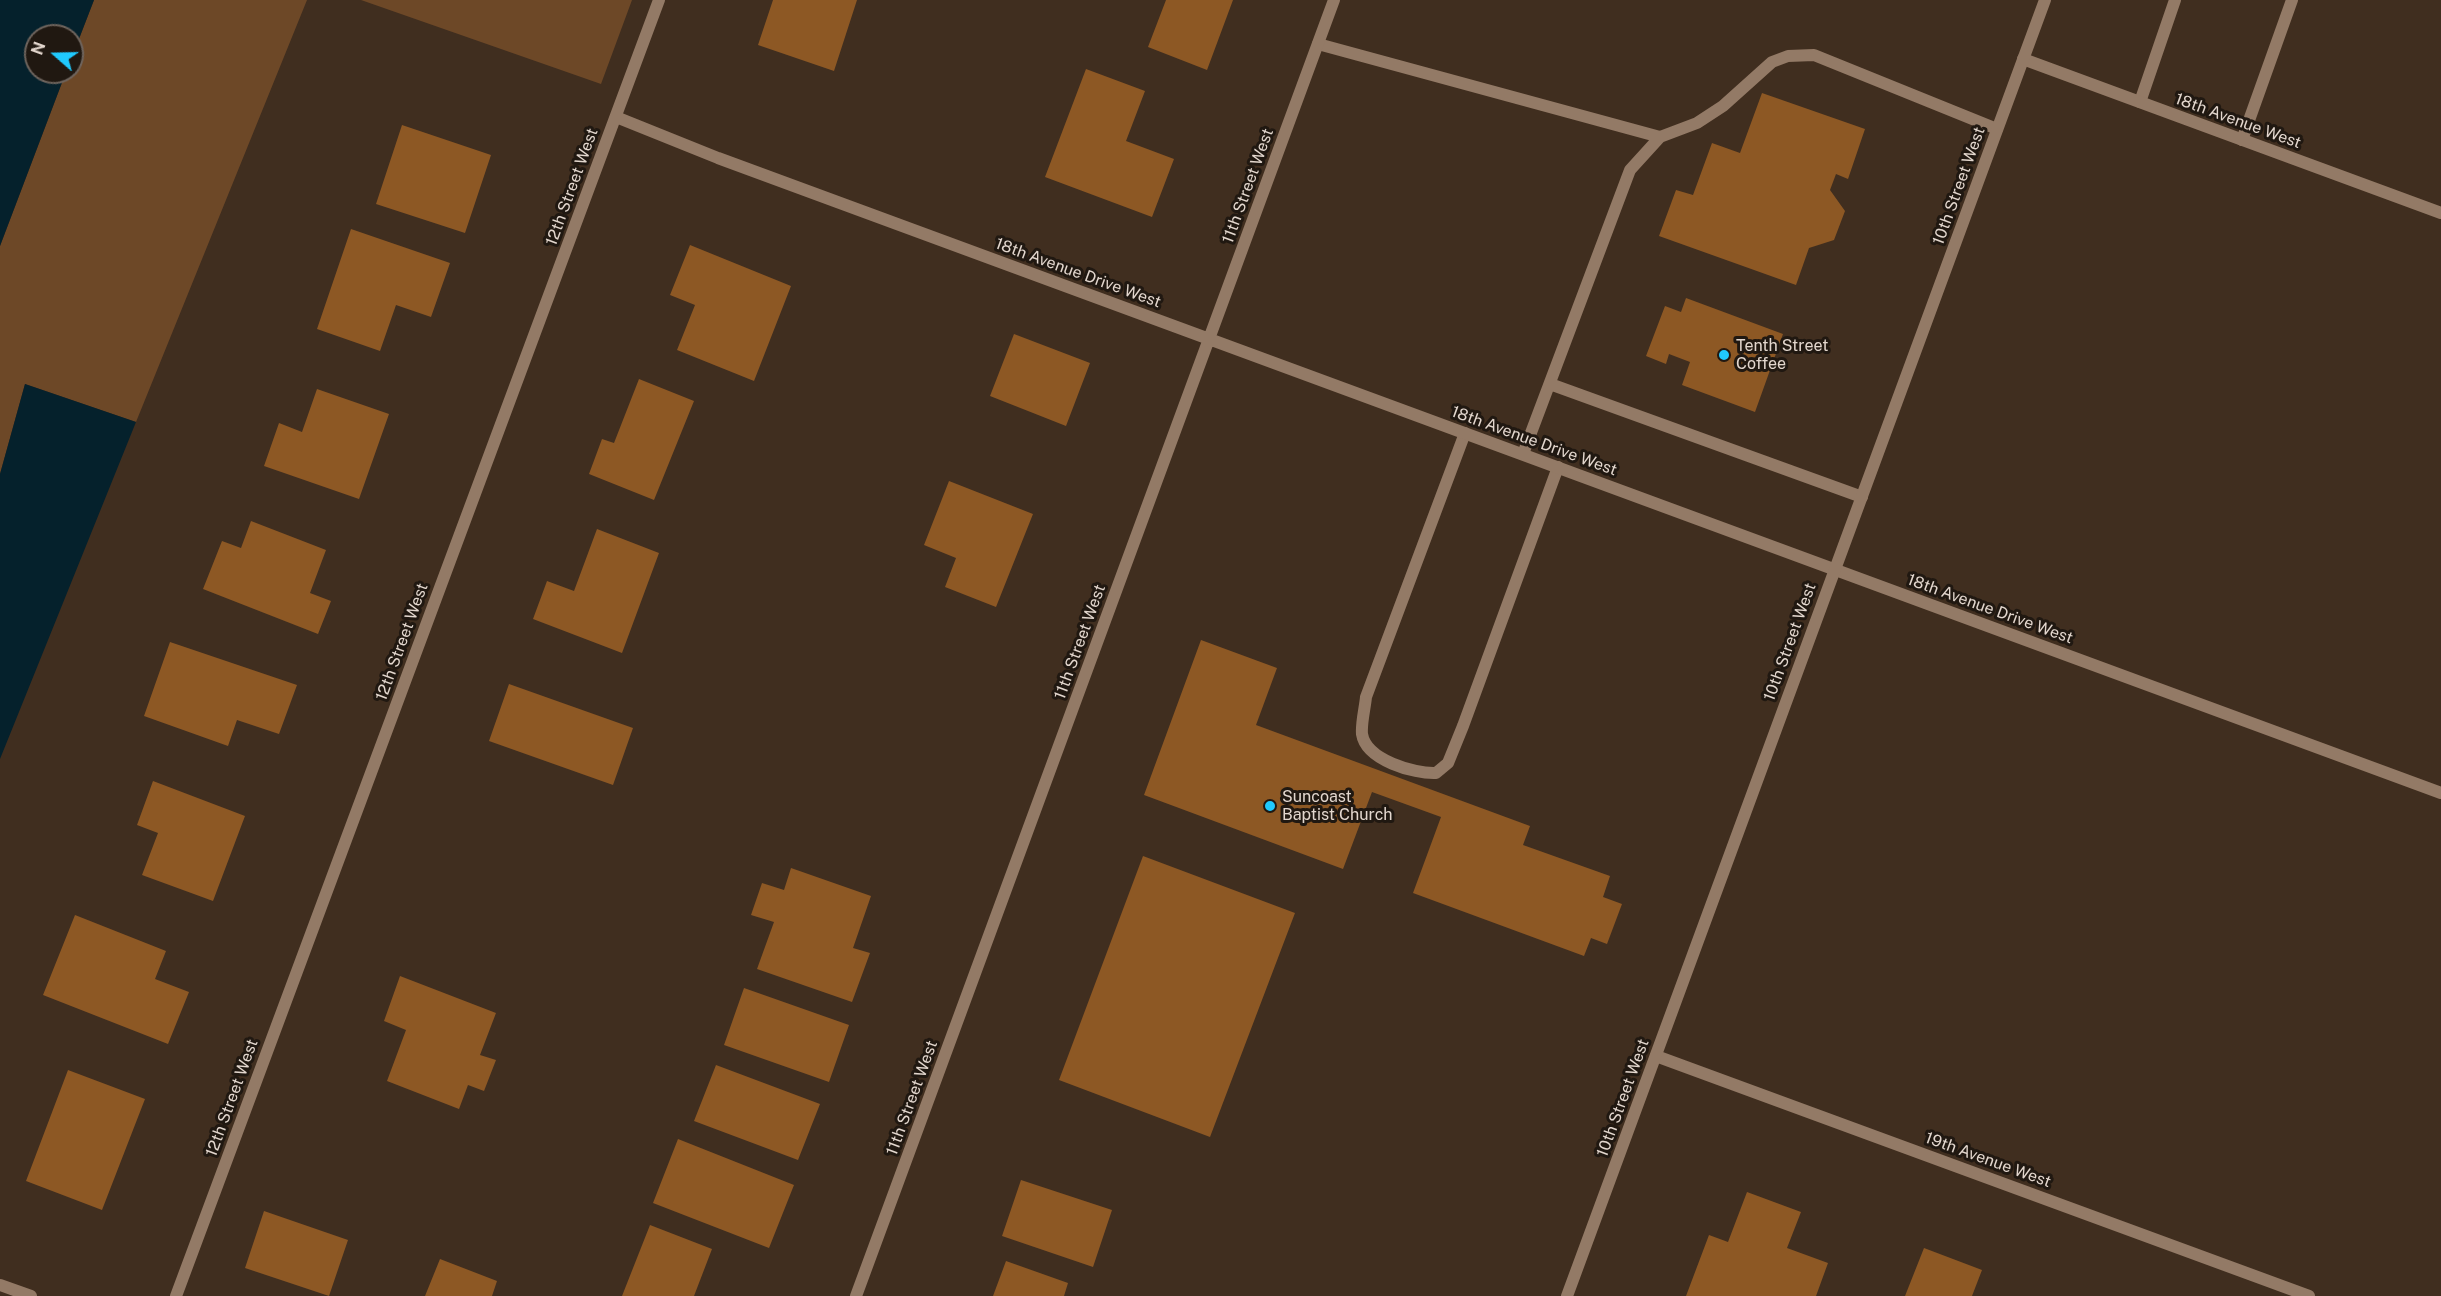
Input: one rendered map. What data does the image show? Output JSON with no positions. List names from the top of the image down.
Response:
{
  "streets": {
    "street": [
      "18th Avenue West",
      "11th Street West",
      "10th Street West",
      "12th Street West",
      "18th Avenue Drive West",
      "19th Avenue West"
    ]
  },
  "crossings": [
    ["18th Avenue West", "10th Street West"],
    ["11th Street West", "18th Avenue Drive West"],
    ["10th Street West", "18th Avenue Drive West"],
    ["10th Street West", "19th Avenue West"],
    ["12th Street West", "18th Avenue Drive West"]
  ],
  "places": ["Tenth Street Coffee", "Suncoast Baptist Church"],
  "north": "left"
}
